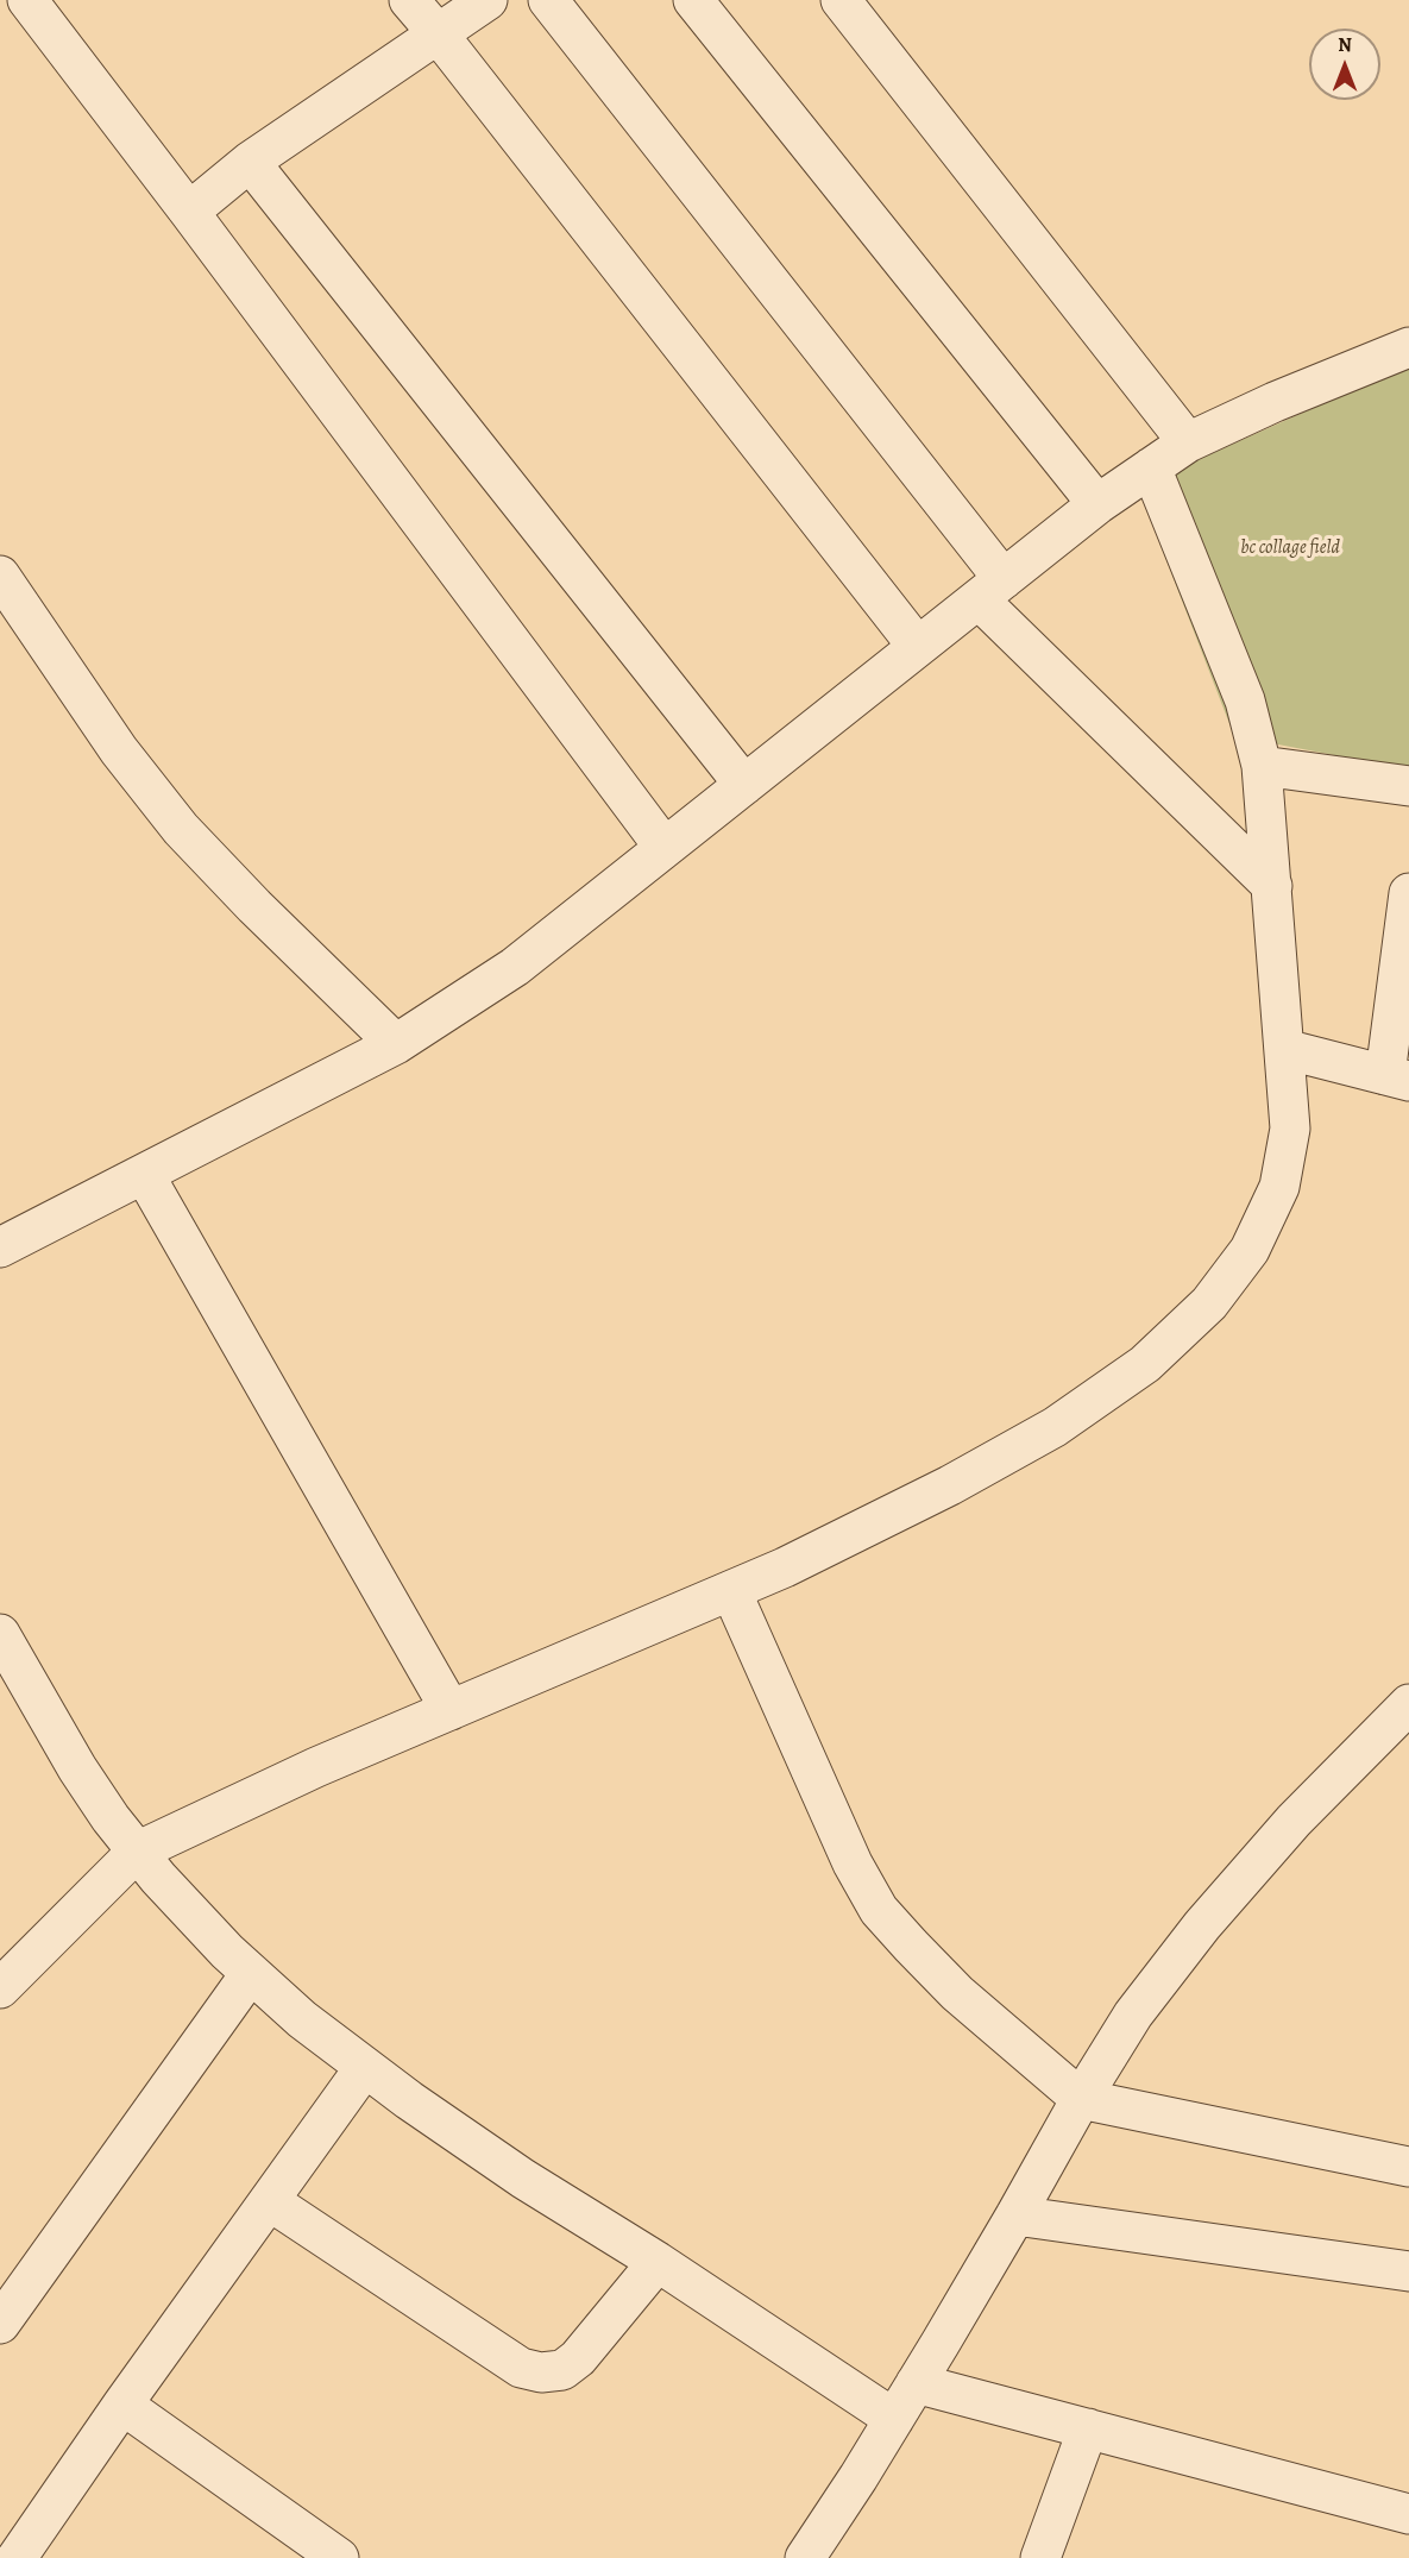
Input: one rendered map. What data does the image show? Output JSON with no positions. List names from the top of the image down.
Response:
{
  "parks": ["bc collage field"],
  "north": "top"
}
